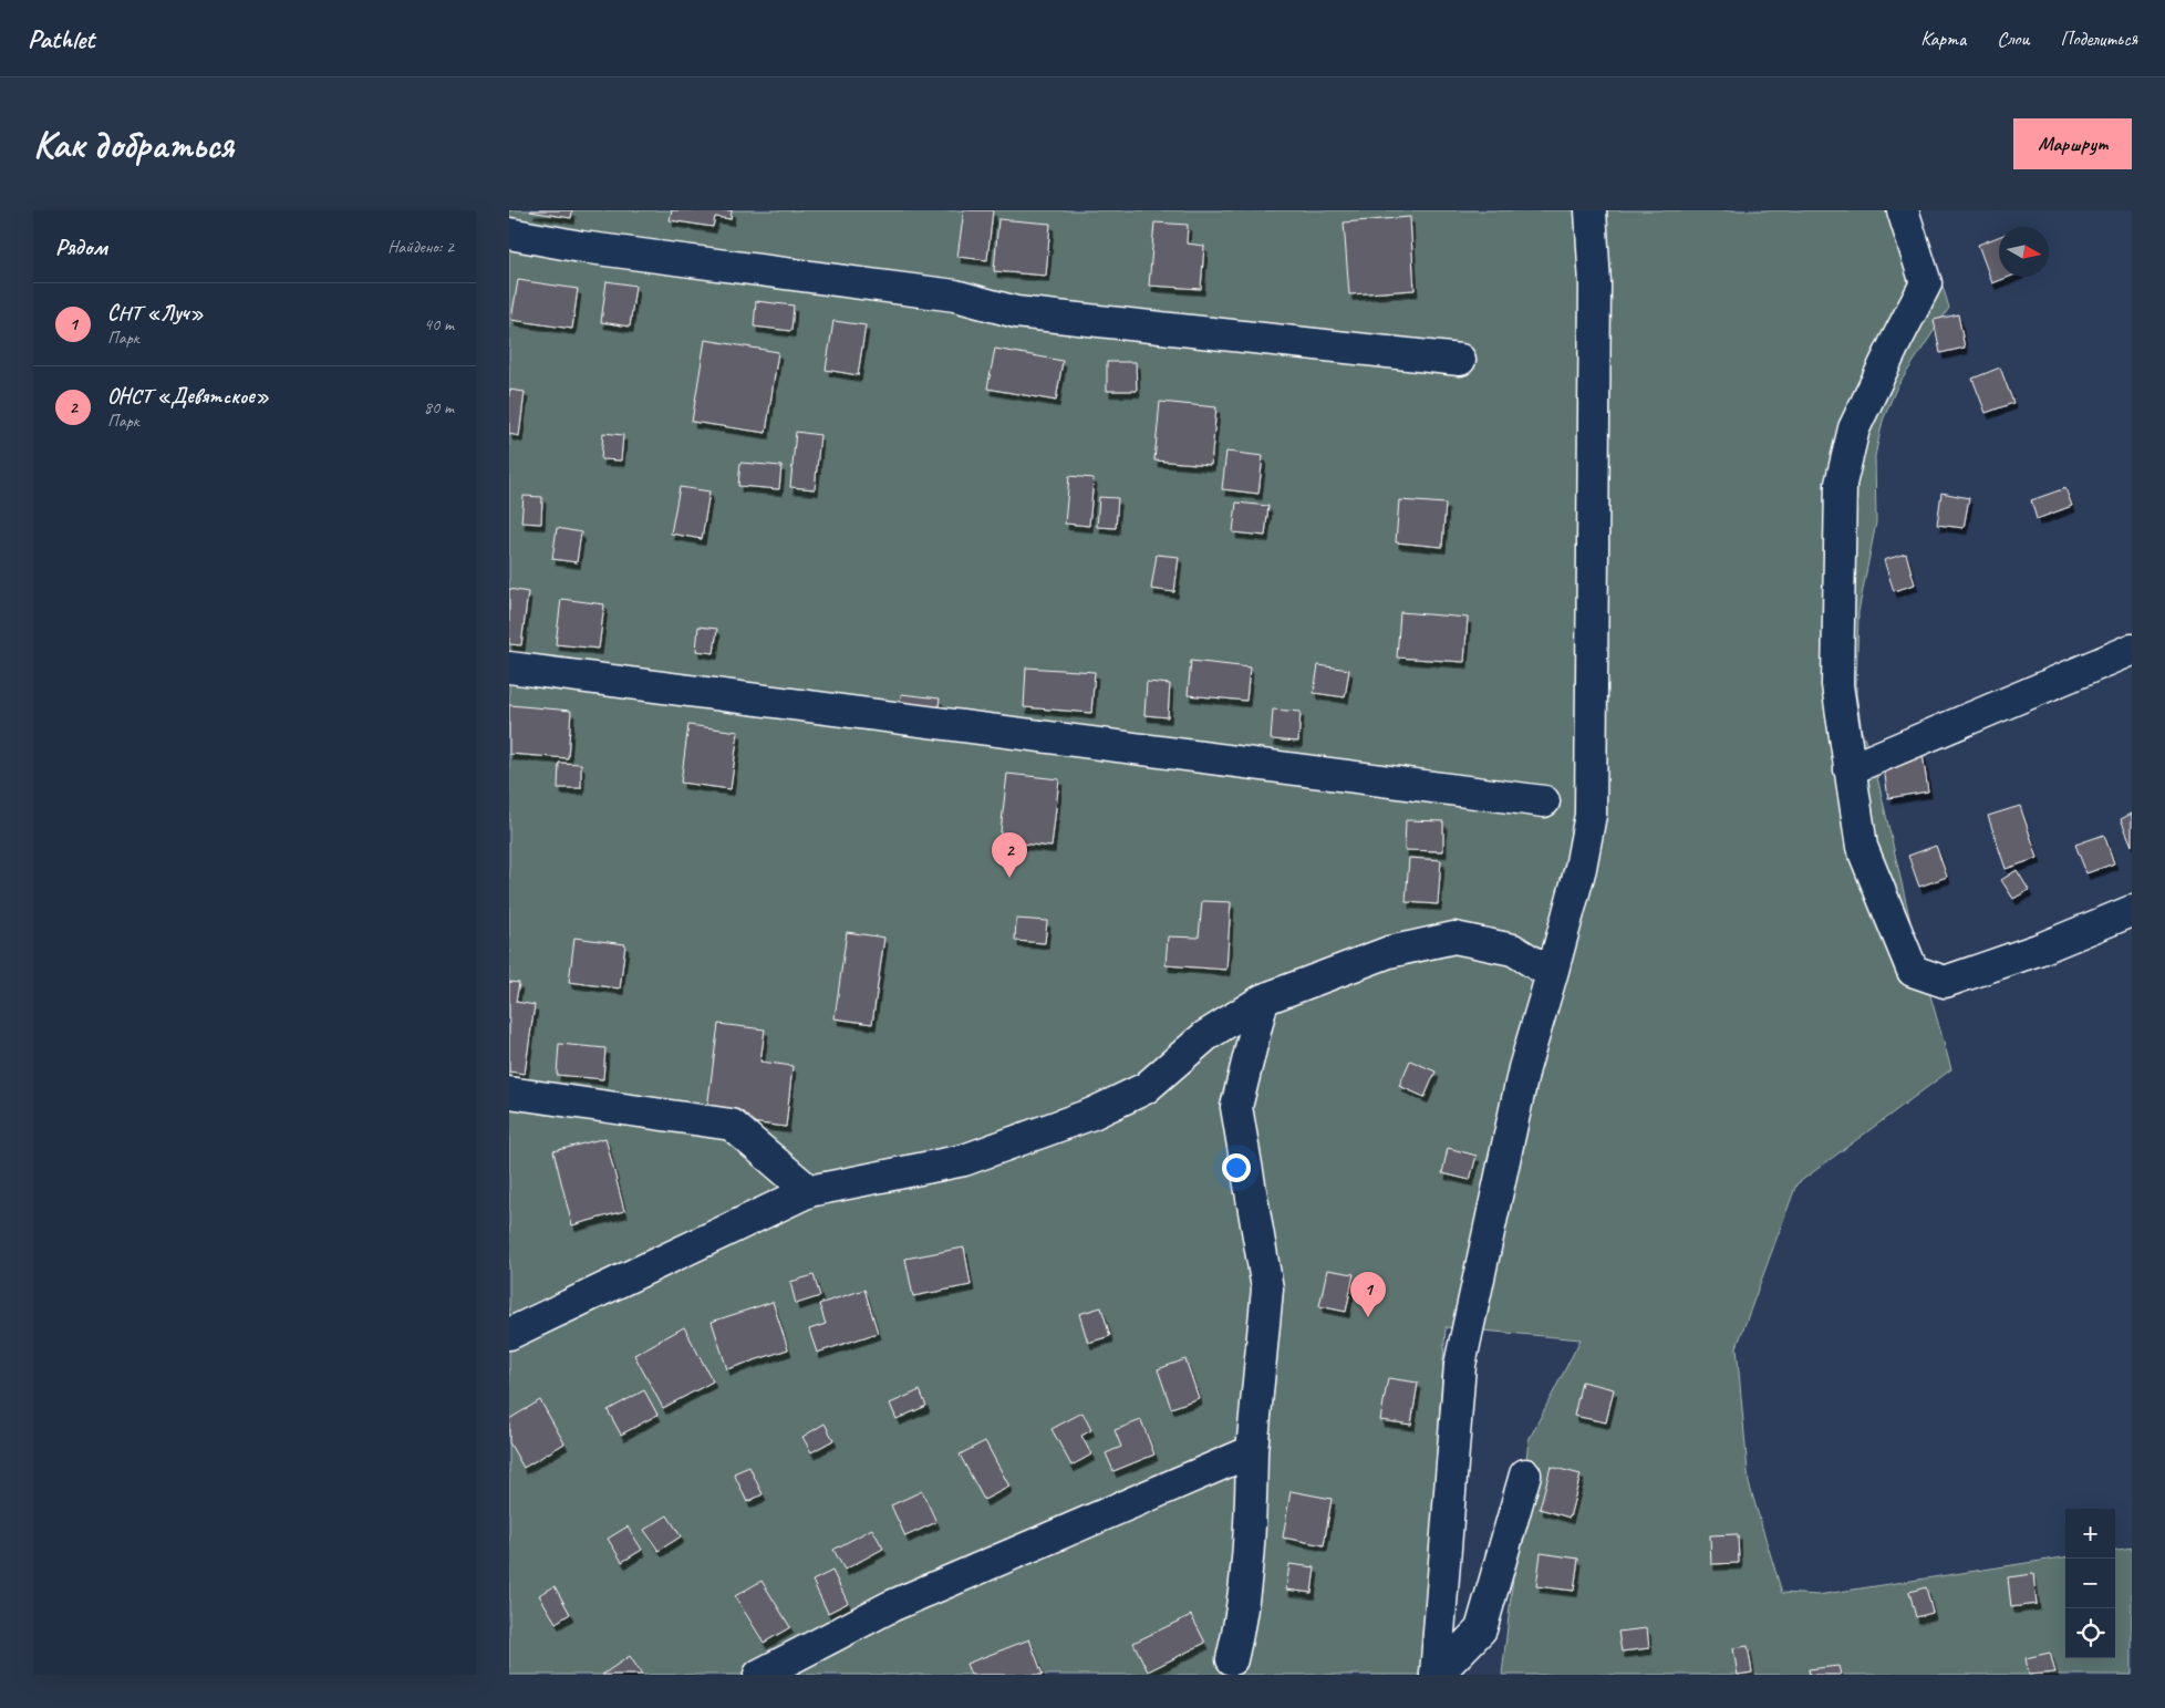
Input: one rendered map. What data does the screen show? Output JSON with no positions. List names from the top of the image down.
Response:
{
  "north": "right",
  "page": {
    "header": "Pathlet",
    "nav": ["Карта", "Слои", "Поделиться"],
    "buttons": "Маршрут",
    "title": "Как добраться",
    "heading": ["Рядом", "Найдено: 2"],
    "list": [
      {
        "mark": "1",
        "name": "СНТ «Луч»",
        "note": "Парк",
        "value": "40 m"
      },
      {
        "mark": "2",
        "name": "ОНСТ «Девятское»",
        "note": "Парк",
        "value": "80 m"
      }
    ],
    "pins": ["2", "1"],
    "map_buttons": ["+", "−"]
  }
}
